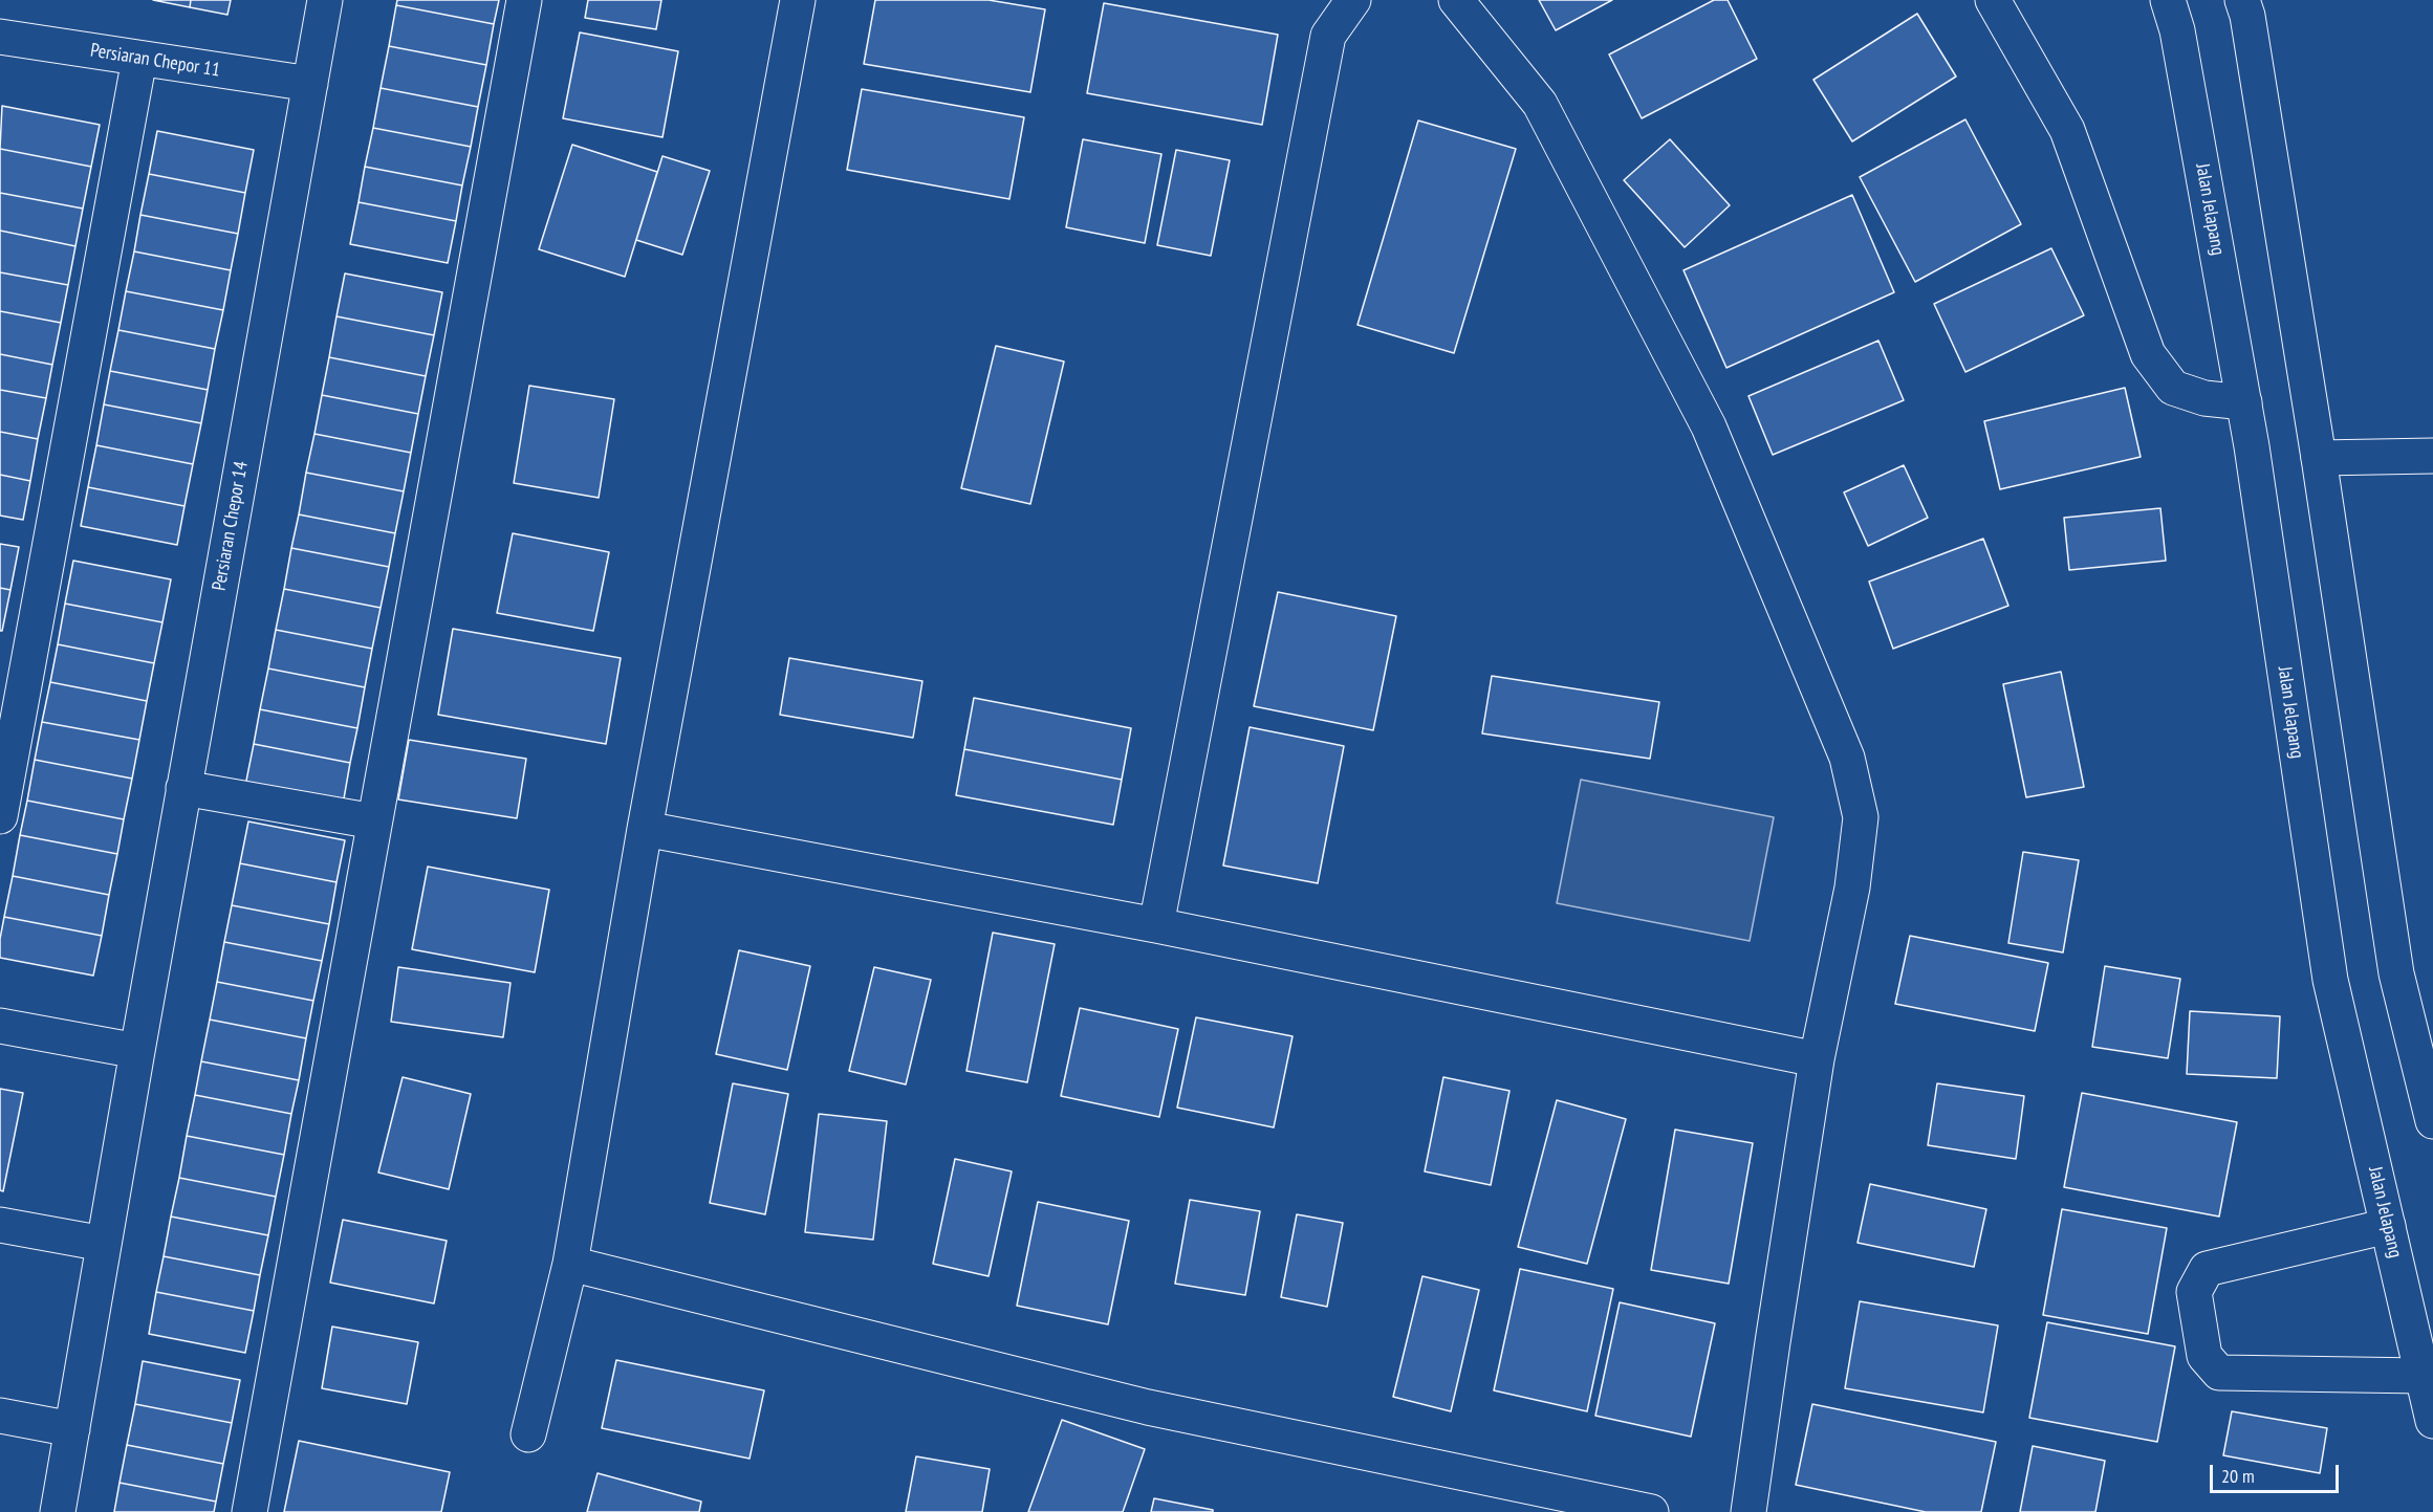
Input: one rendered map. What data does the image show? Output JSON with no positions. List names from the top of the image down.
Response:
{
  "streets": {
    "street": ["Persiaran Chepor 11", "Jalan Jelapang", "Persiaran Chepor 14"]
  },
  "crossings": [
    ["Persiaran Chepor 11", "Persiaran Chepor 14"]
  ],
  "scale_bar": "20 m"
}
